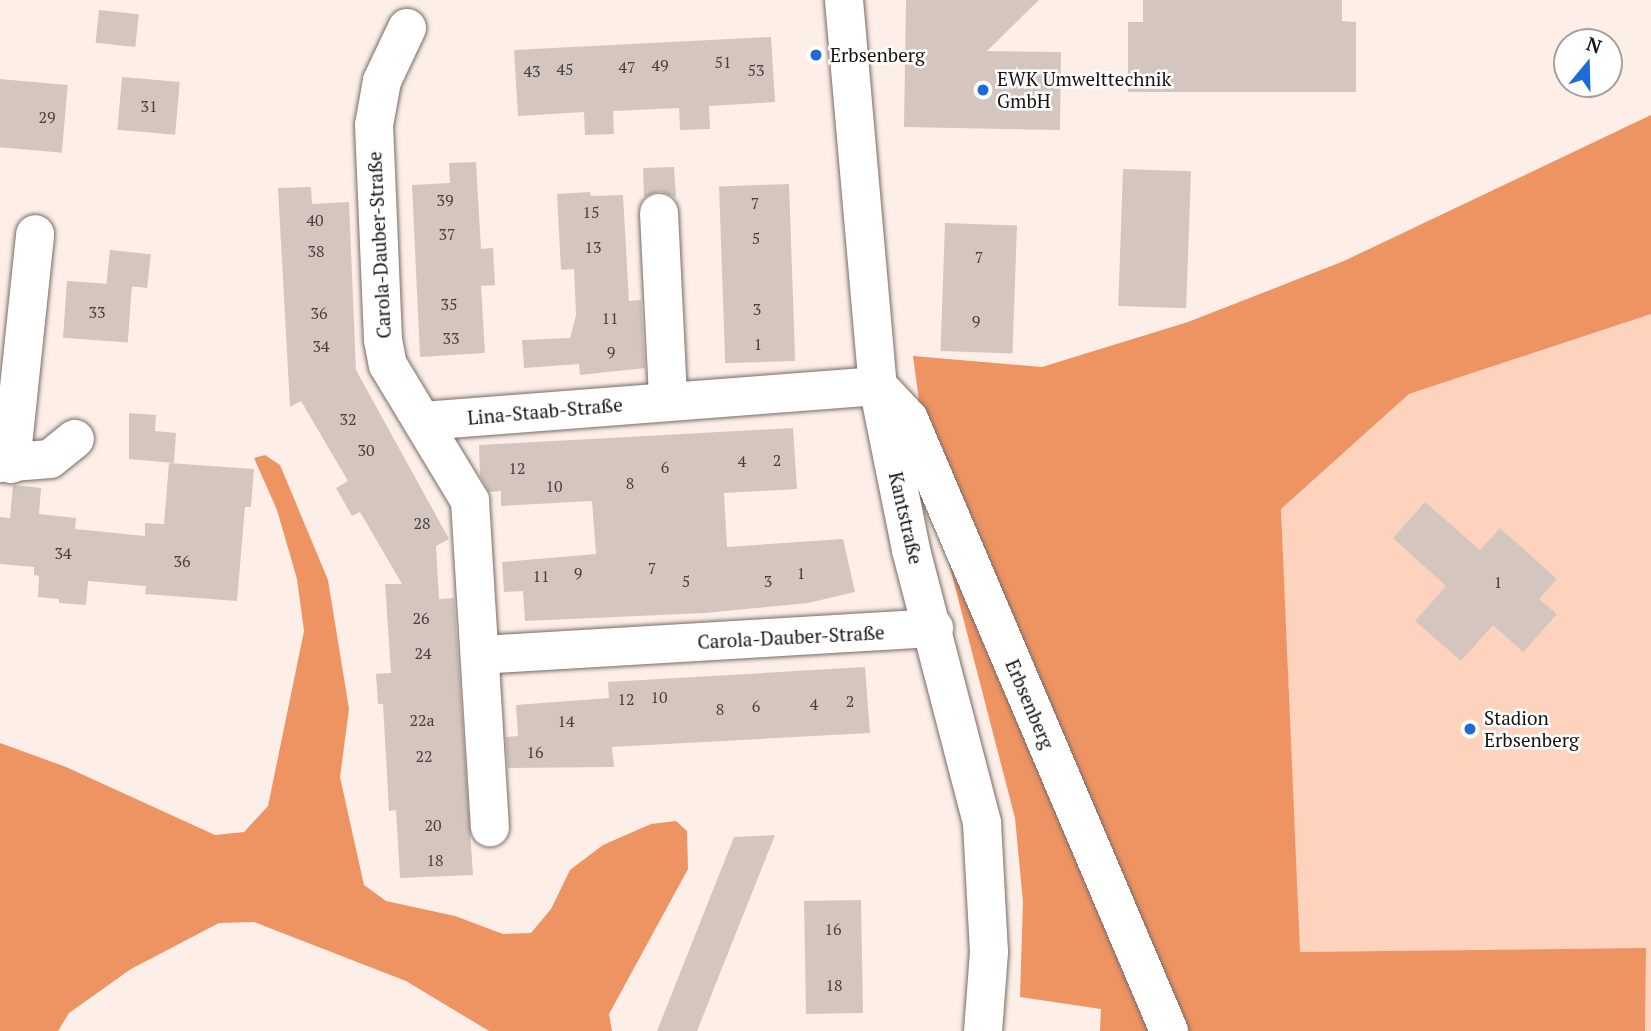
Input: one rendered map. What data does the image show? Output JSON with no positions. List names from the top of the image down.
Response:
{
  "streets": {
    "street": [
      "Carola-Dauber-Straße",
      "Lina-Staab-Straße",
      "Kantstraße",
      "Erbsenberg"
    ]
  },
  "crossings": [
    ["Carola-Dauber-Straße", "Lina-Staab-Straße"],
    ["Carola-Dauber-Straße", "Kantstraße"],
    ["Lina-Staab-Straße", "Kantstraße"],
    ["Lina-Staab-Straße", "Erbsenberg"],
    ["Kantstraße", "Erbsenberg"]
  ],
  "places": ["Erbsenberg", "EWK Umwelttechnik GmbH", "Stadion Erbsenberg"],
  "house_numbers": [
    "51",
    "49",
    "47",
    "45",
    "53",
    "43",
    "31",
    "29",
    "39",
    "7",
    "15",
    "40",
    "37",
    "5",
    "13",
    "38",
    "7",
    "35",
    "3",
    "33",
    "36",
    "11",
    "9",
    "33",
    "1",
    "34",
    "9",
    "32",
    "30",
    "2",
    "4",
    "6",
    "12",
    "8",
    "10",
    "28",
    "34",
    "36",
    "7",
    "9",
    "1",
    "11",
    "5",
    "3",
    "1",
    "26",
    "24",
    "10",
    "12",
    "2",
    "4",
    "6",
    "8",
    "22a",
    "14",
    "16",
    "22",
    "20",
    "18",
    "16",
    "18"
  ],
  "north": "top"
}
